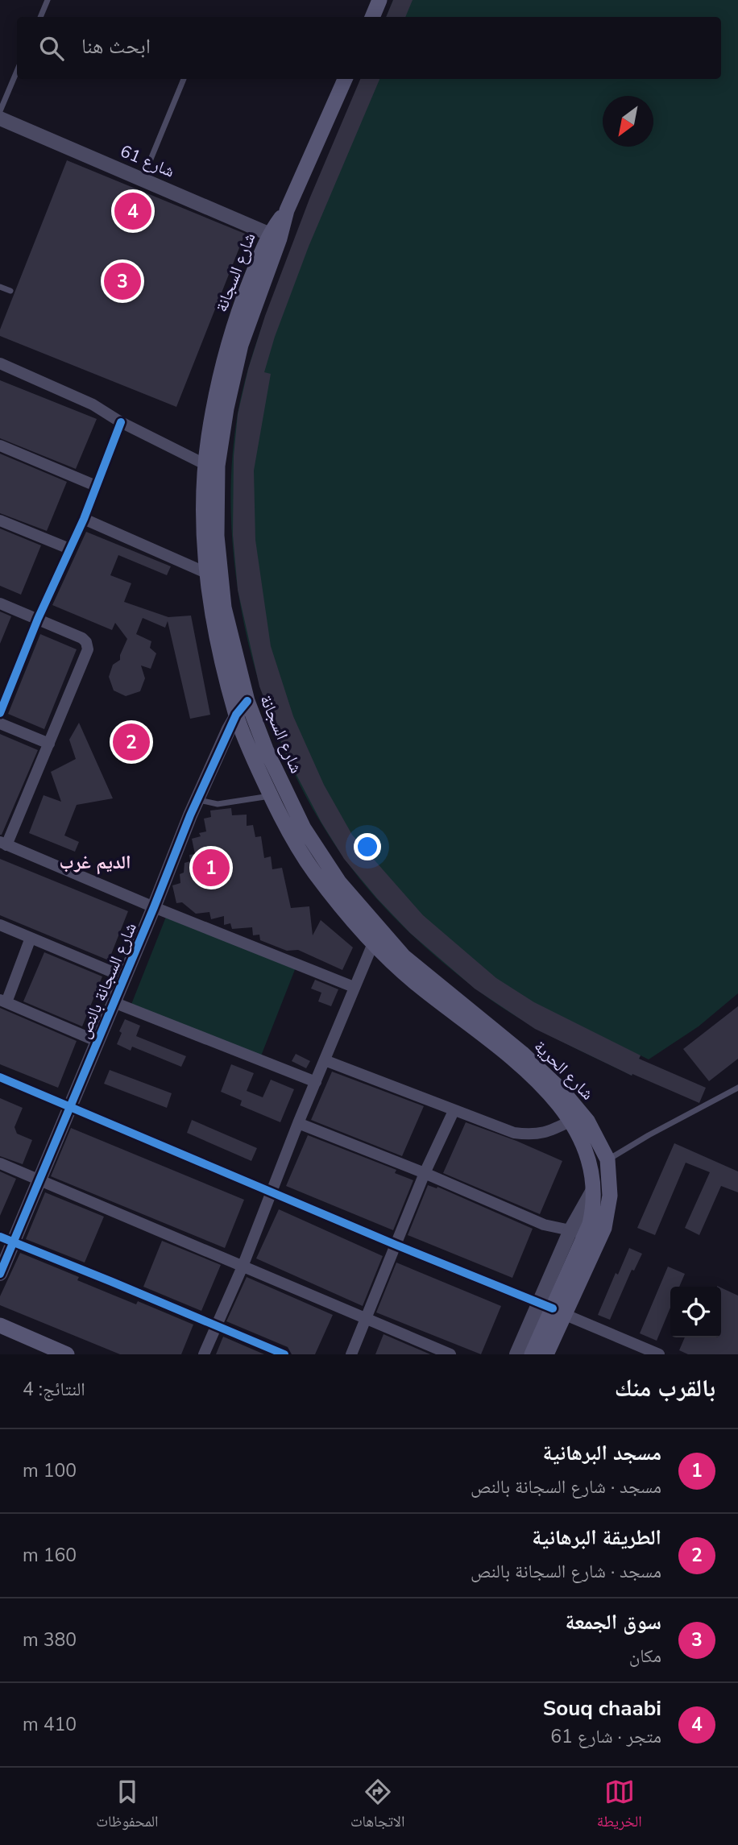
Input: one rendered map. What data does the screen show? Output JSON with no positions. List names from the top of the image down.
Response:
{
  "streets": {
    "main road": ["شارع السجانة", "شارع الحرية"],
    "street": ["شارع 61", "شارع السجانة بالنص"]
  },
  "crossings": [
    ["شارع 61", "شارع السجانة"],
    ["شارع السجانة", "شارع السجانة بالنص"],
    ["شارع السجانة", "شارع الحرية"]
  ],
  "districts": ["الديم غرب"],
  "north": "bottom left",
  "page": {
    "search": "ابحث هنا",
    "pins": [
      "4",
      "3",
      "2",
      "1"
    ],
    "heading": ["بالقرب منك", "النتائج: 4"],
    "list": [
      {
        "mark": "1",
        "name": "مسجد البرهانية",
        "note": "مسجد · شارع السجانة بالنص",
        "value": "100 m"
      },
      {
        "mark": "2",
        "name": "الطريقة البرهانية",
        "note": "مسجد · شارع السجانة بالنص",
        "value": "160 m"
      },
      {
        "mark": "3",
        "name": "سوق الجمعة",
        "note": "مكان",
        "value": "380 m"
      },
      {
        "mark": "4",
        "name": "Souq chaabi",
        "note": "متجر · شارع 61",
        "value": "410 m"
      }
    ],
    "nav": ["الخريطة", "الاتجاهات", "المحفوظات"]
  }
}
